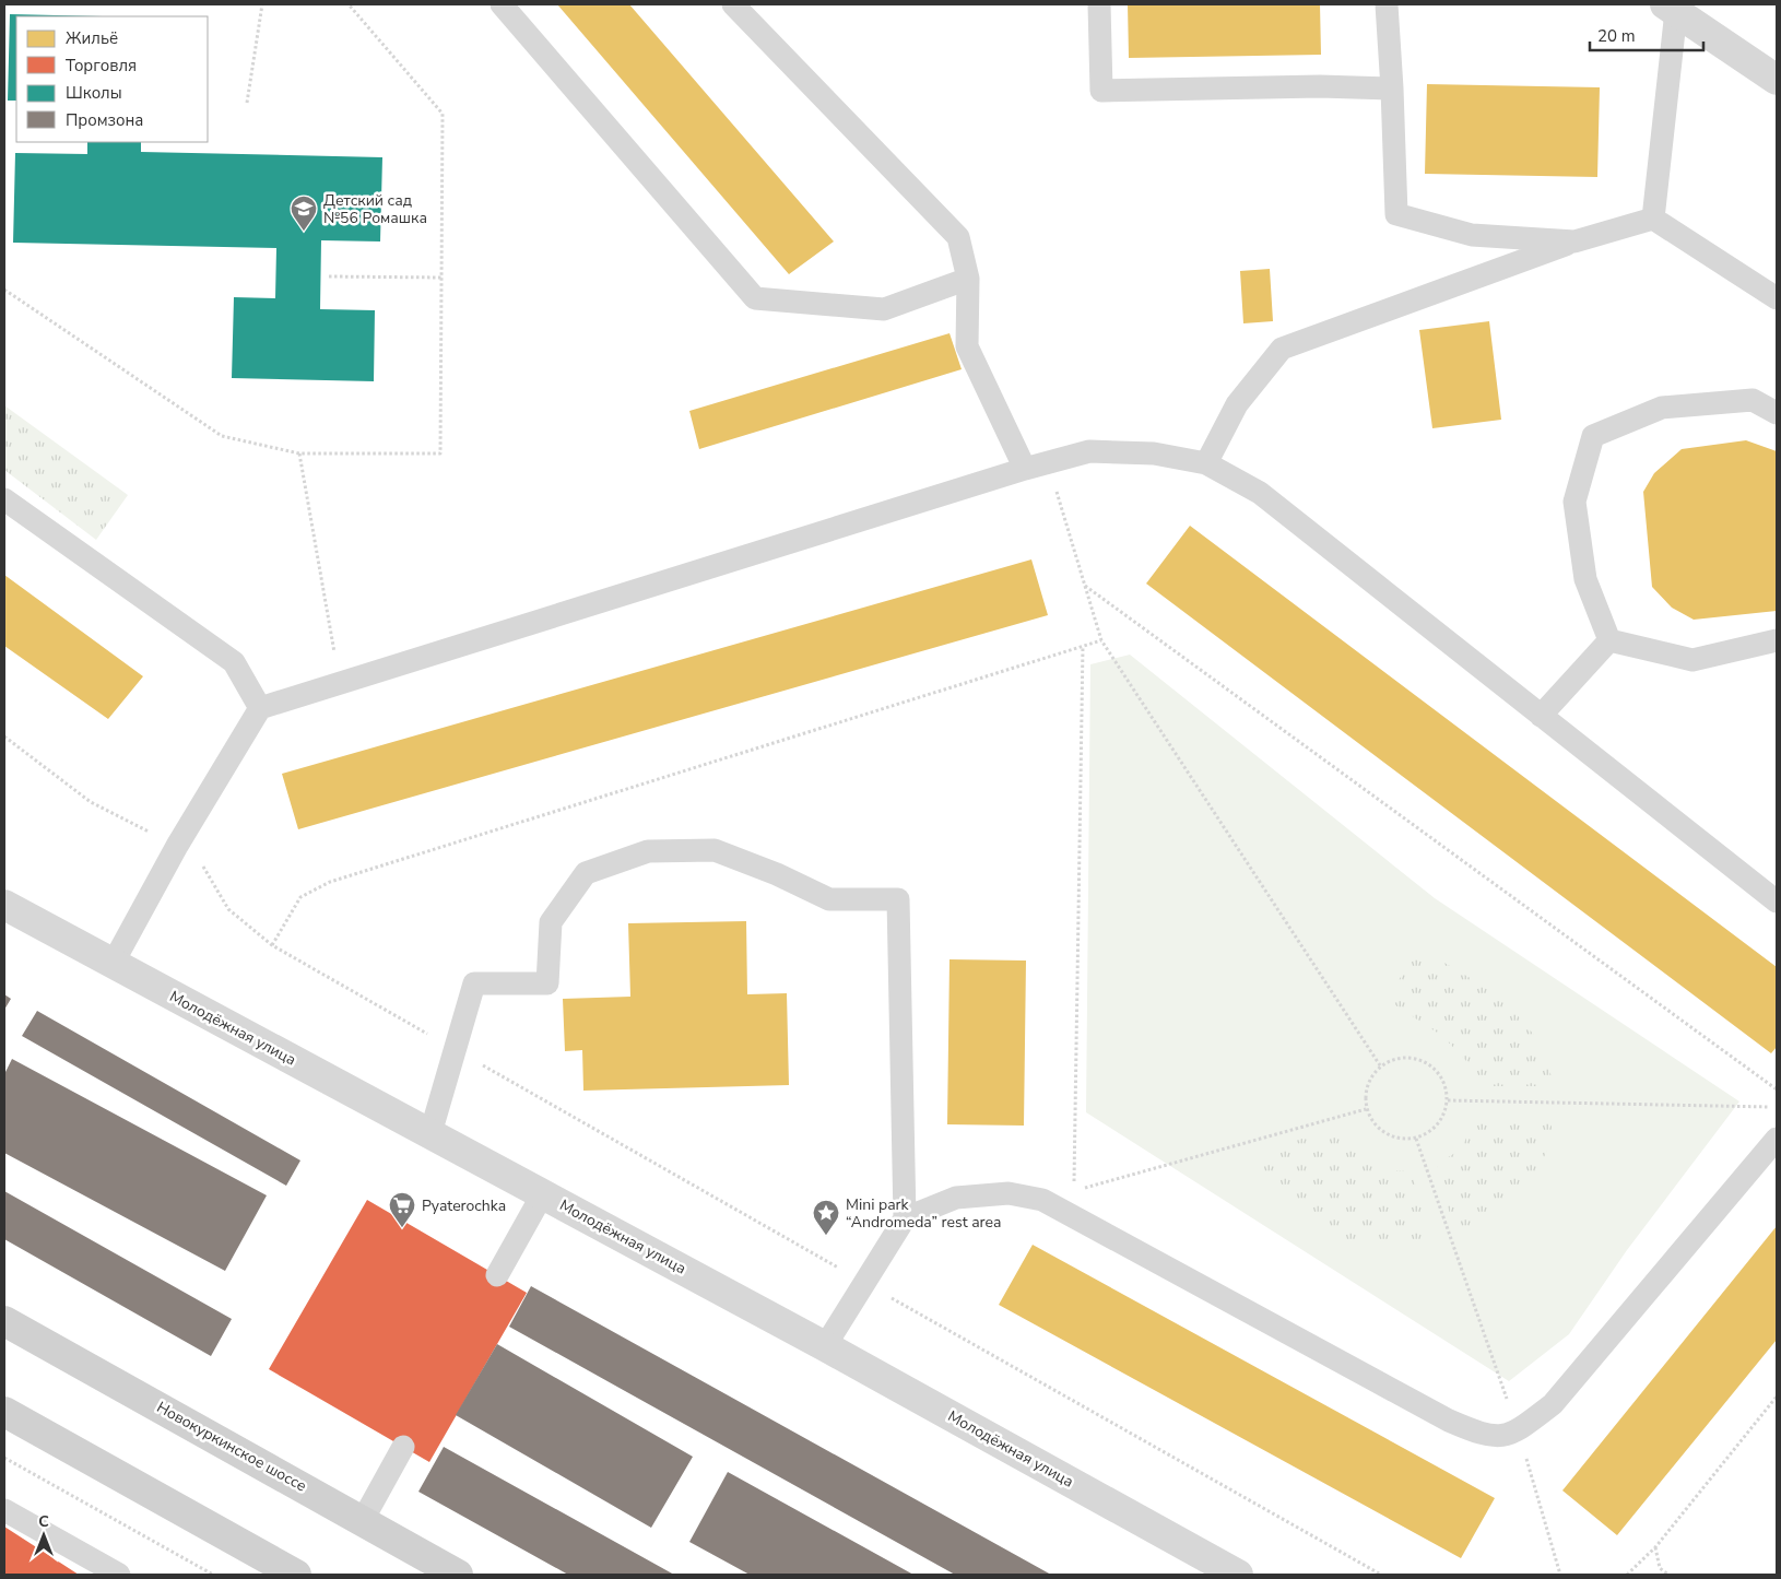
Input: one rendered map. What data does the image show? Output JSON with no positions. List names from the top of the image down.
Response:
{
  "streets": {
    "main road": ["Новокуркинское шоссе"],
    "street": ["Молодёжная улица"]
  },
  "places": {
    "school or university": ["Детский сад №56 Ромашка"],
    "supermarket": ["Pyaterochka"],
    "place": ["Mini park “Andromeda” rest area"]
  },
  "legend": [
    "Жильё",
    "Торговля",
    "Школы",
    "Промзона"
  ],
  "scale_bar": "20 m",
  "north": "top"
}
